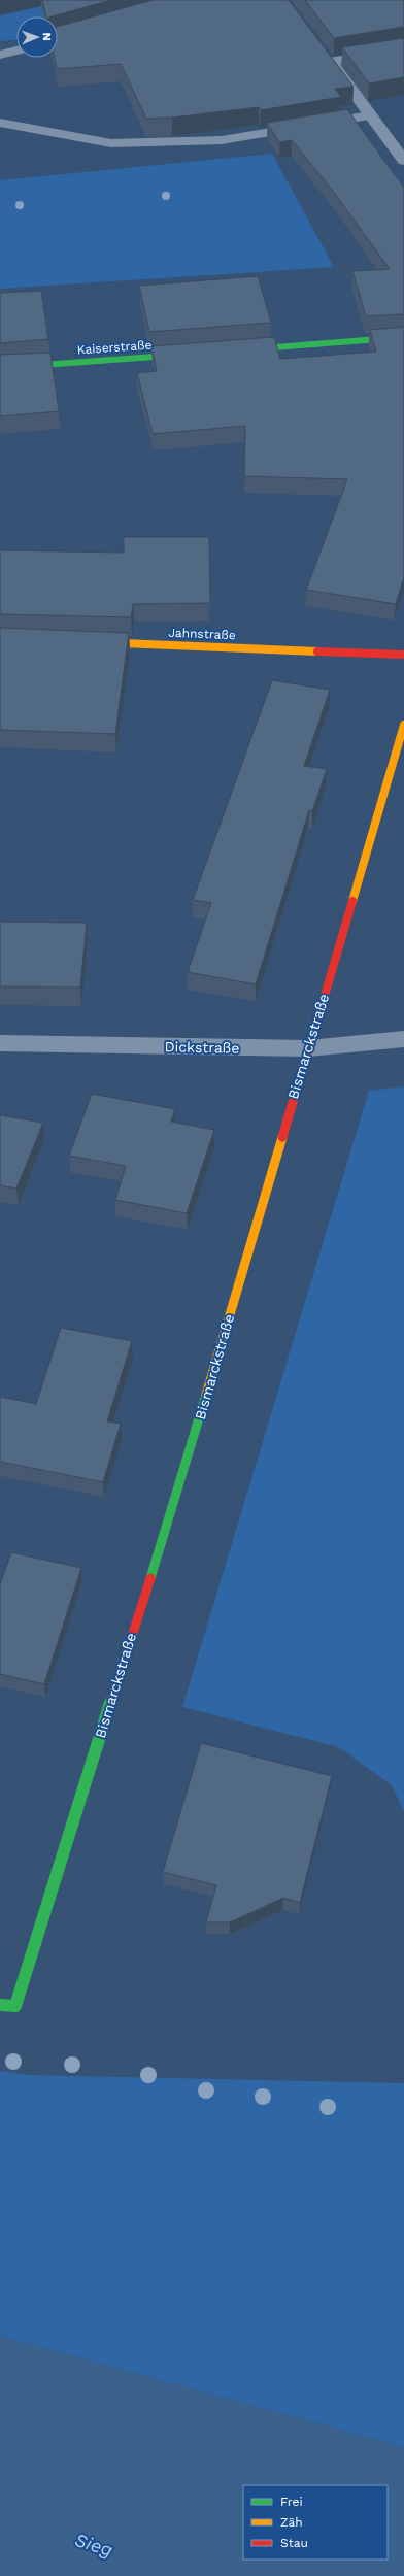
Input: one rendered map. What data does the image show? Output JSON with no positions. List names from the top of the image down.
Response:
{
  "streets": {
    "street": [
      "Kaiserstraße",
      "Jahnstraße",
      "Bismarckstraße",
      "Dickstraße"
    ]
  },
  "crossings": [
    ["Bismarckstraße", "Dickstraße"]
  ],
  "water": ["Sieg"],
  "legend": ["Frei", "Zäh", "Stau"],
  "north": "right"
}
